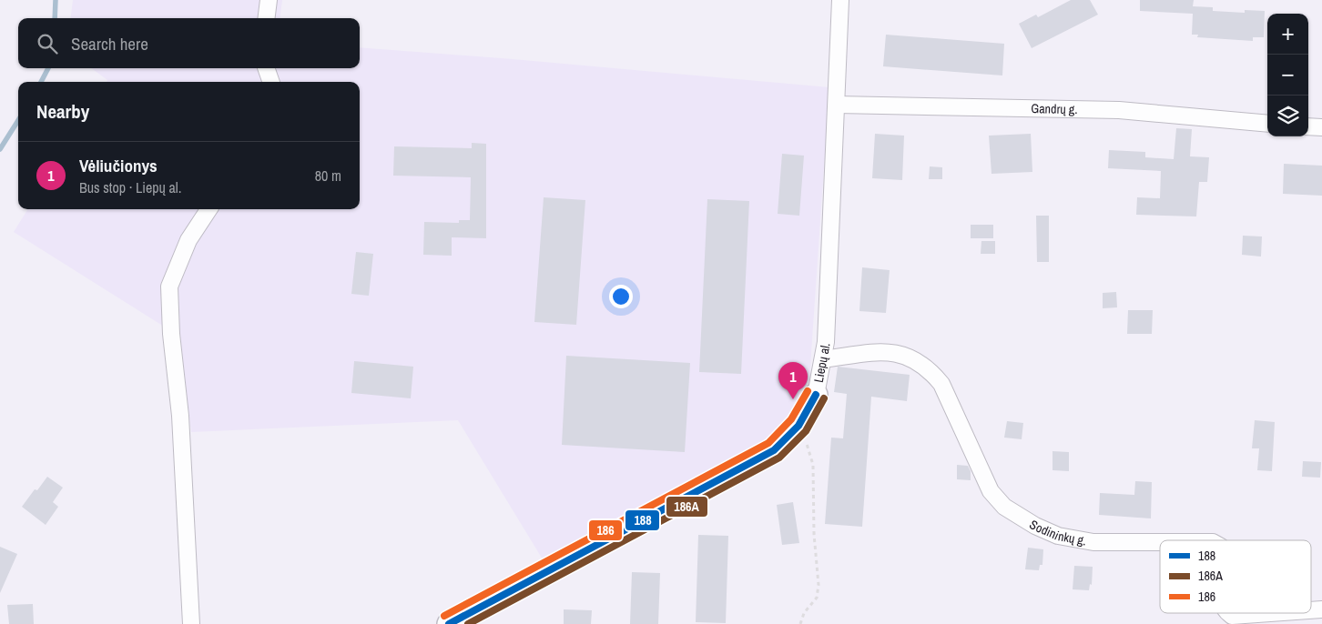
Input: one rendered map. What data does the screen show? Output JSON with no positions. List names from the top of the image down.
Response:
{
  "streets": {
    "main road": ["Liepų al."],
    "street": ["Gandrų g.", "Sodininkų g."]
  },
  "crossings": [
    ["Gandrų g.", "Liepų al."],
    ["Liepų al.", "Sodininkų g."]
  ],
  "lines": ["transit line 186", "transit line 188", "transit line 186A"],
  "legend": ["188", "186A", "186"],
  "page": {
    "map_buttons": ["+", "−"],
    "search": "Search here",
    "heading": "Nearby",
    "list": [
      {
        "mark": "1",
        "name": "Vėliučionys",
        "note": "Bus stop · Liepų al.",
        "value": "80 m"
      }
    ],
    "pins": "1"
  }
}
